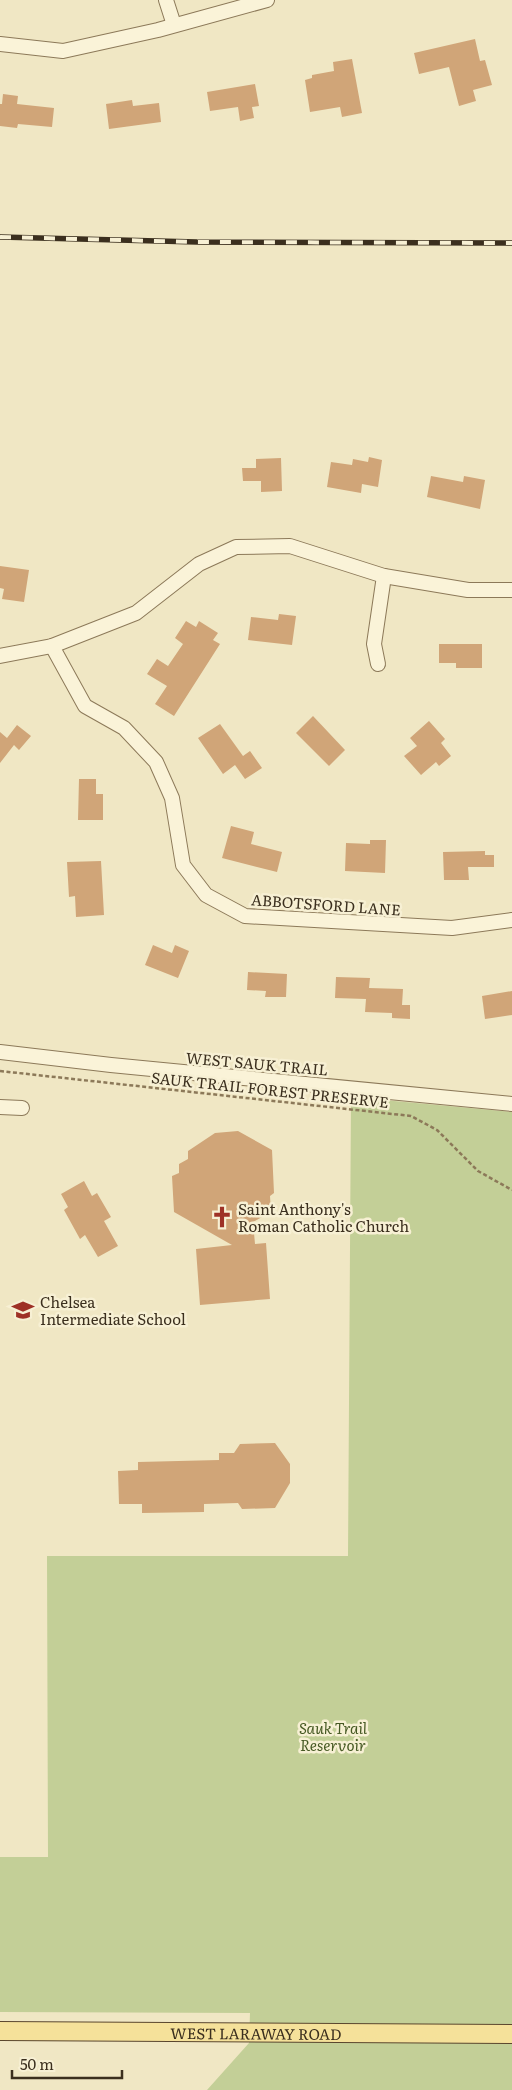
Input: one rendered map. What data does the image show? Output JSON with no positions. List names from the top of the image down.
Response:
{
  "streets": {
    "main road": ["WEST LARAWAY ROAD"],
    "street": ["ABBOTSFORD LANE", "WEST SAUK TRAIL"],
    "path": ["SAUK TRAIL FOREST PRESERVE"]
  },
  "parks": ["Sauk Trail Reservoir"],
  "places": {
    "church": ["Saint Anthony's Roman Catholic Church"],
    "school or university": ["Chelsea Intermediate School"]
  },
  "scale_bar": "50 m"
}
